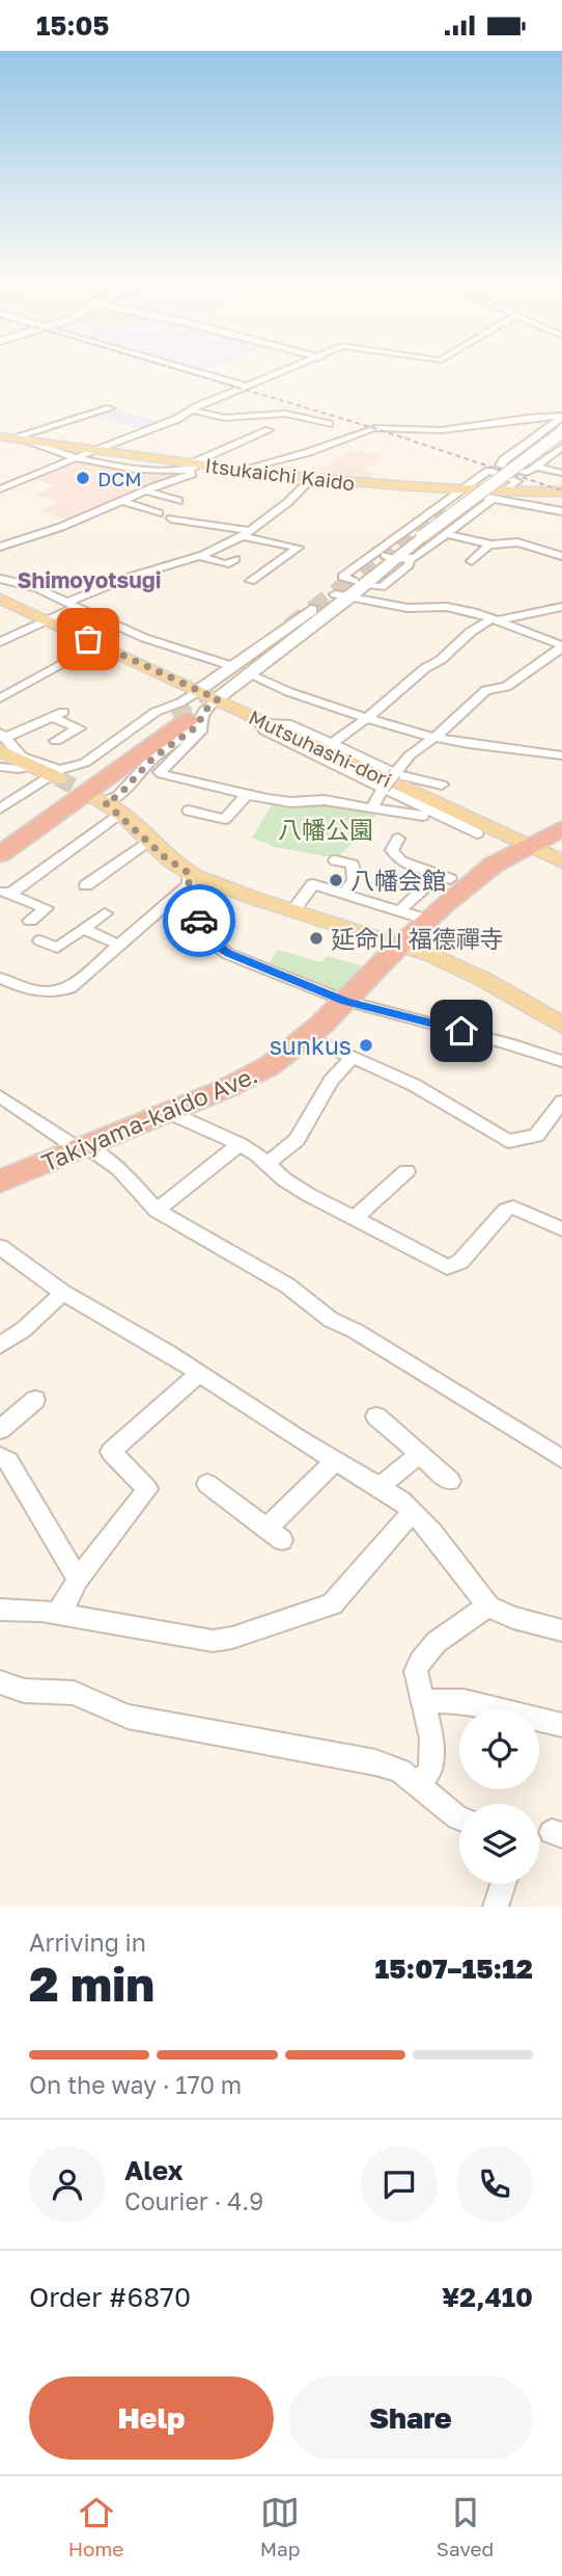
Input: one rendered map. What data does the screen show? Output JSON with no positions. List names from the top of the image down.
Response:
{
  "streets": {
    "highway": ["Takiyama-kaido Ave."],
    "main road": ["Itsukaichi Kaido", "Mutsuhashi-dori"]
  },
  "crossings": [
    ["Mutsuhashi-dori", "Takiyama-kaido Ave."]
  ],
  "districts": ["Shimoyotsugi"],
  "parks": ["八幡公園"],
  "places": [
    "DCM",
    "八幡会館",
    "延命山 福德禪寺",
    "sunkus"
  ],
  "page": {
    "status": "15:05",
    "heading": ["2 min", "Arriving in", "15:07–15:12"],
    "panel": [
      "Alex",
      "Courier · 4.9",
      "Order #6870",
      "¥2,410"
    ],
    "bar": "On the way · 170 m",
    "buttons": ["Help", "Share"],
    "tabs": ["Home", "Map", "Saved"]
  }
}
